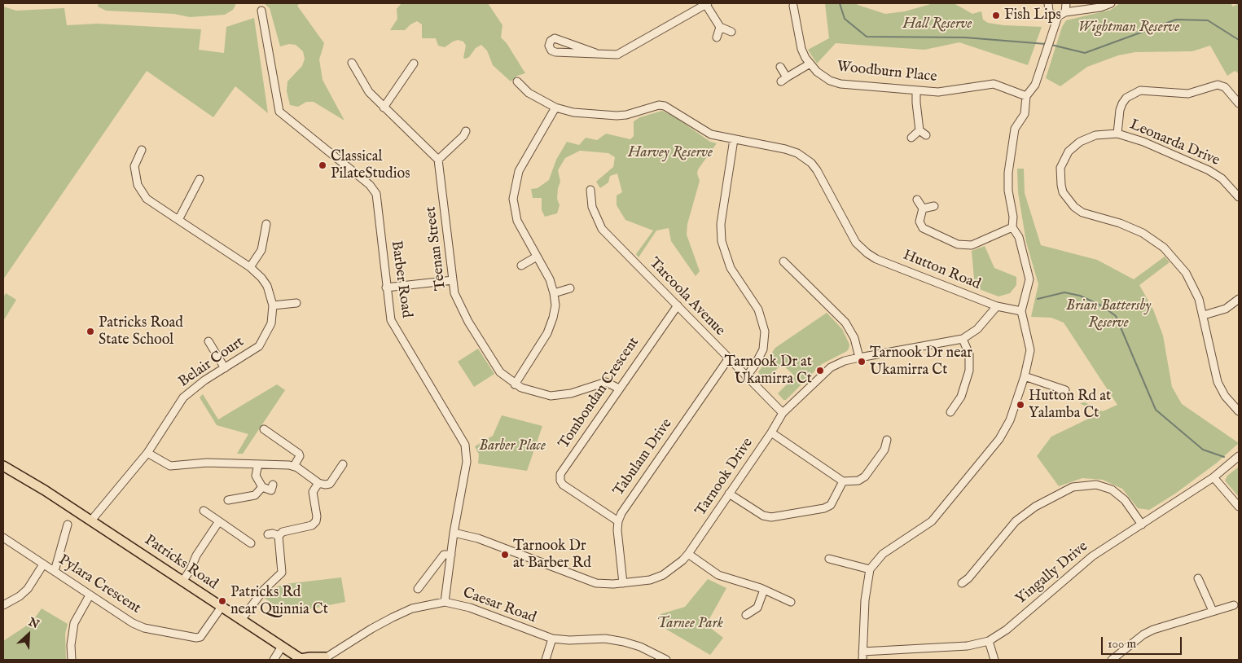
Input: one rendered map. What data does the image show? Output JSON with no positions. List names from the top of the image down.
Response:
{
  "streets": {
    "main road": ["Patricks Road"],
    "street": [
      "Woodburn Place",
      "Leonarda Drive",
      "Teenan Street",
      "Hutton Road",
      "Barber Road",
      "Tarcoola Avenue",
      "Belair Court",
      "Tombondan Crescent",
      "Tabulam Drive",
      "Tarnook Drive",
      "Yingally Drive",
      "Pylara Crescent",
      "Caesar Road"
    ]
  },
  "crossings": [
    ["Teenan Street", "Tombondan Crescent"],
    ["Hutton Road", "Tarnook Drive"],
    ["Barber Road", "Tarnook Drive"],
    ["Barber Road", "Caesar Road"],
    ["Tarcoola Avenue", "Tombondan Crescent"],
    ["Tarcoola Avenue", "Tabulam Drive"],
    ["Tarcoola Avenue", "Tarnook Drive"],
    ["Belair Court", "Patricks Road"],
    ["Tombondan Crescent", "Tabulam Drive"],
    ["Patricks Road", "Pylara Crescent"]
  ],
  "parks": [
    "Hall Reserve",
    "Wightman Reserve",
    "Harvey Reserve",
    "Brian Battersby Reserve",
    "Barber Place",
    "Tarnee Park"
  ],
  "places": [
    "Fish Lips",
    "Classical PilateStudios",
    "Patricks Road State School",
    "Tarnook Dr near Ukamirra Ct",
    "Tarnook Dr at Ukamirra Ct",
    "Hutton Rd at Yalamba Ct",
    "Tarnook Dr at Barber Rd",
    "Patricks Rd near Quinnia Ct"
  ],
  "scale_bar": "100 m",
  "north": "top right"
}
